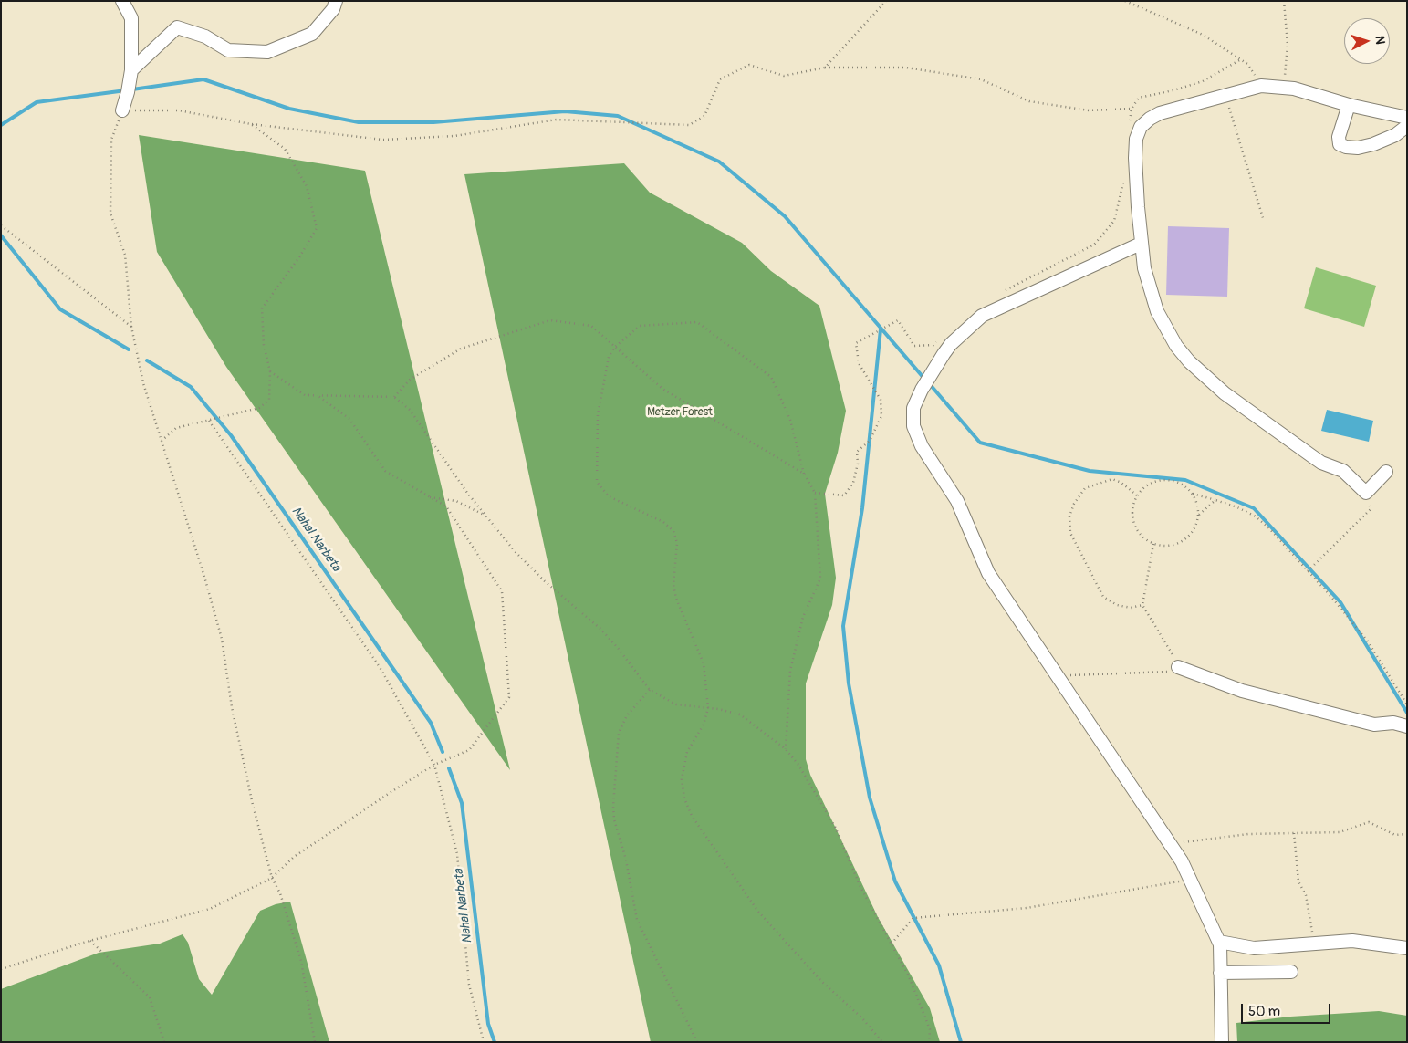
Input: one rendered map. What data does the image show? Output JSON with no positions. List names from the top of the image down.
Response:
{
  "water": ["Nahal Narbeta"],
  "parks": ["Metzer Forest"],
  "scale_bar": "50 m",
  "north": "right"
}
